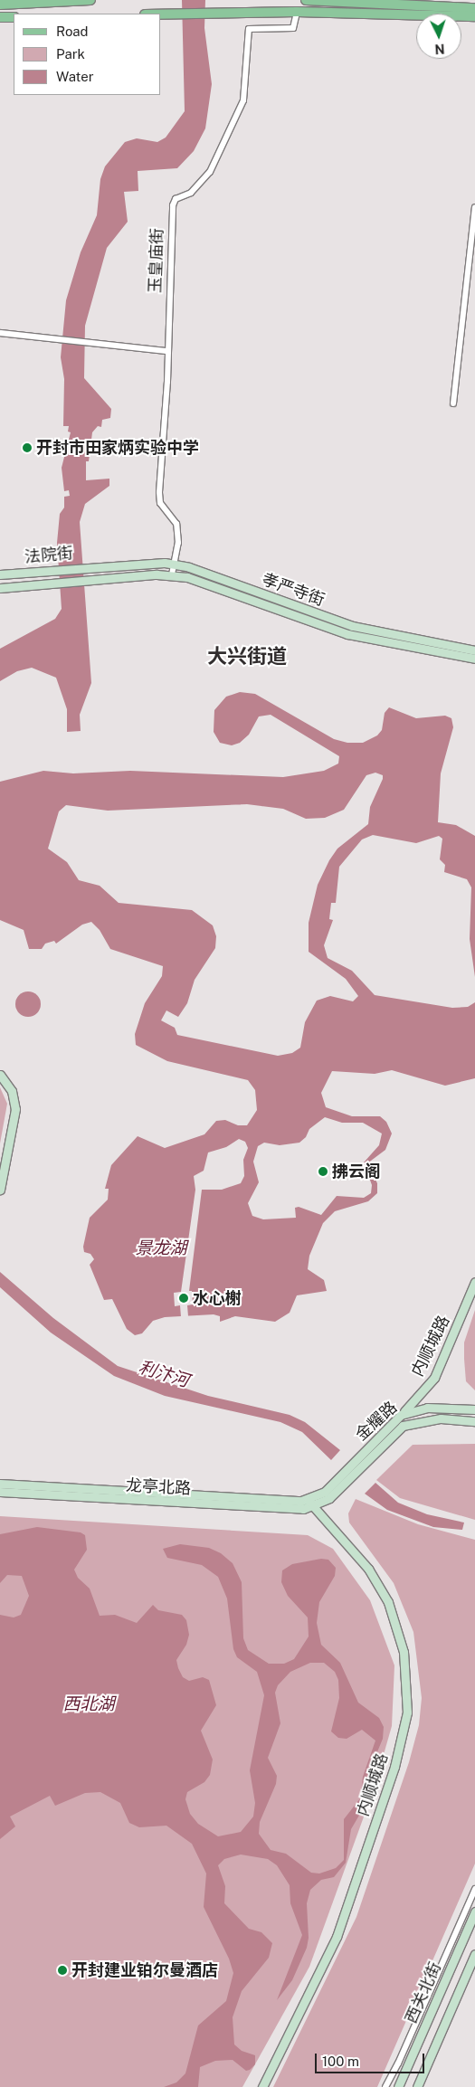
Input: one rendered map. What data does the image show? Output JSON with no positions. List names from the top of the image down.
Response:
{
  "streets": {
    "street": [
      "玉皇庙街",
      "法院街",
      "孝严寺街",
      "内顺城路",
      "金耀路",
      "龙亭北路",
      "西关北街"
    ]
  },
  "crossings": [
    ["玉皇庙街", "孝严寺街"],
    ["法院街", "孝严寺街"],
    ["内顺城路", "金耀路"],
    ["内顺城路", "龙亭北路"],
    ["金耀路", "龙亭北路"]
  ],
  "districts": ["大兴街道"],
  "water": ["景龙湖", "利汴河", "西北湖"],
  "places": [
    "开封市田家炳实验中学",
    "拂云阁",
    "水心榭",
    "开封建业铂尔曼酒店"
  ],
  "legend": ["Road", "Park", "Water"],
  "scale_bar": "100 m",
  "north": "bottom"
}
